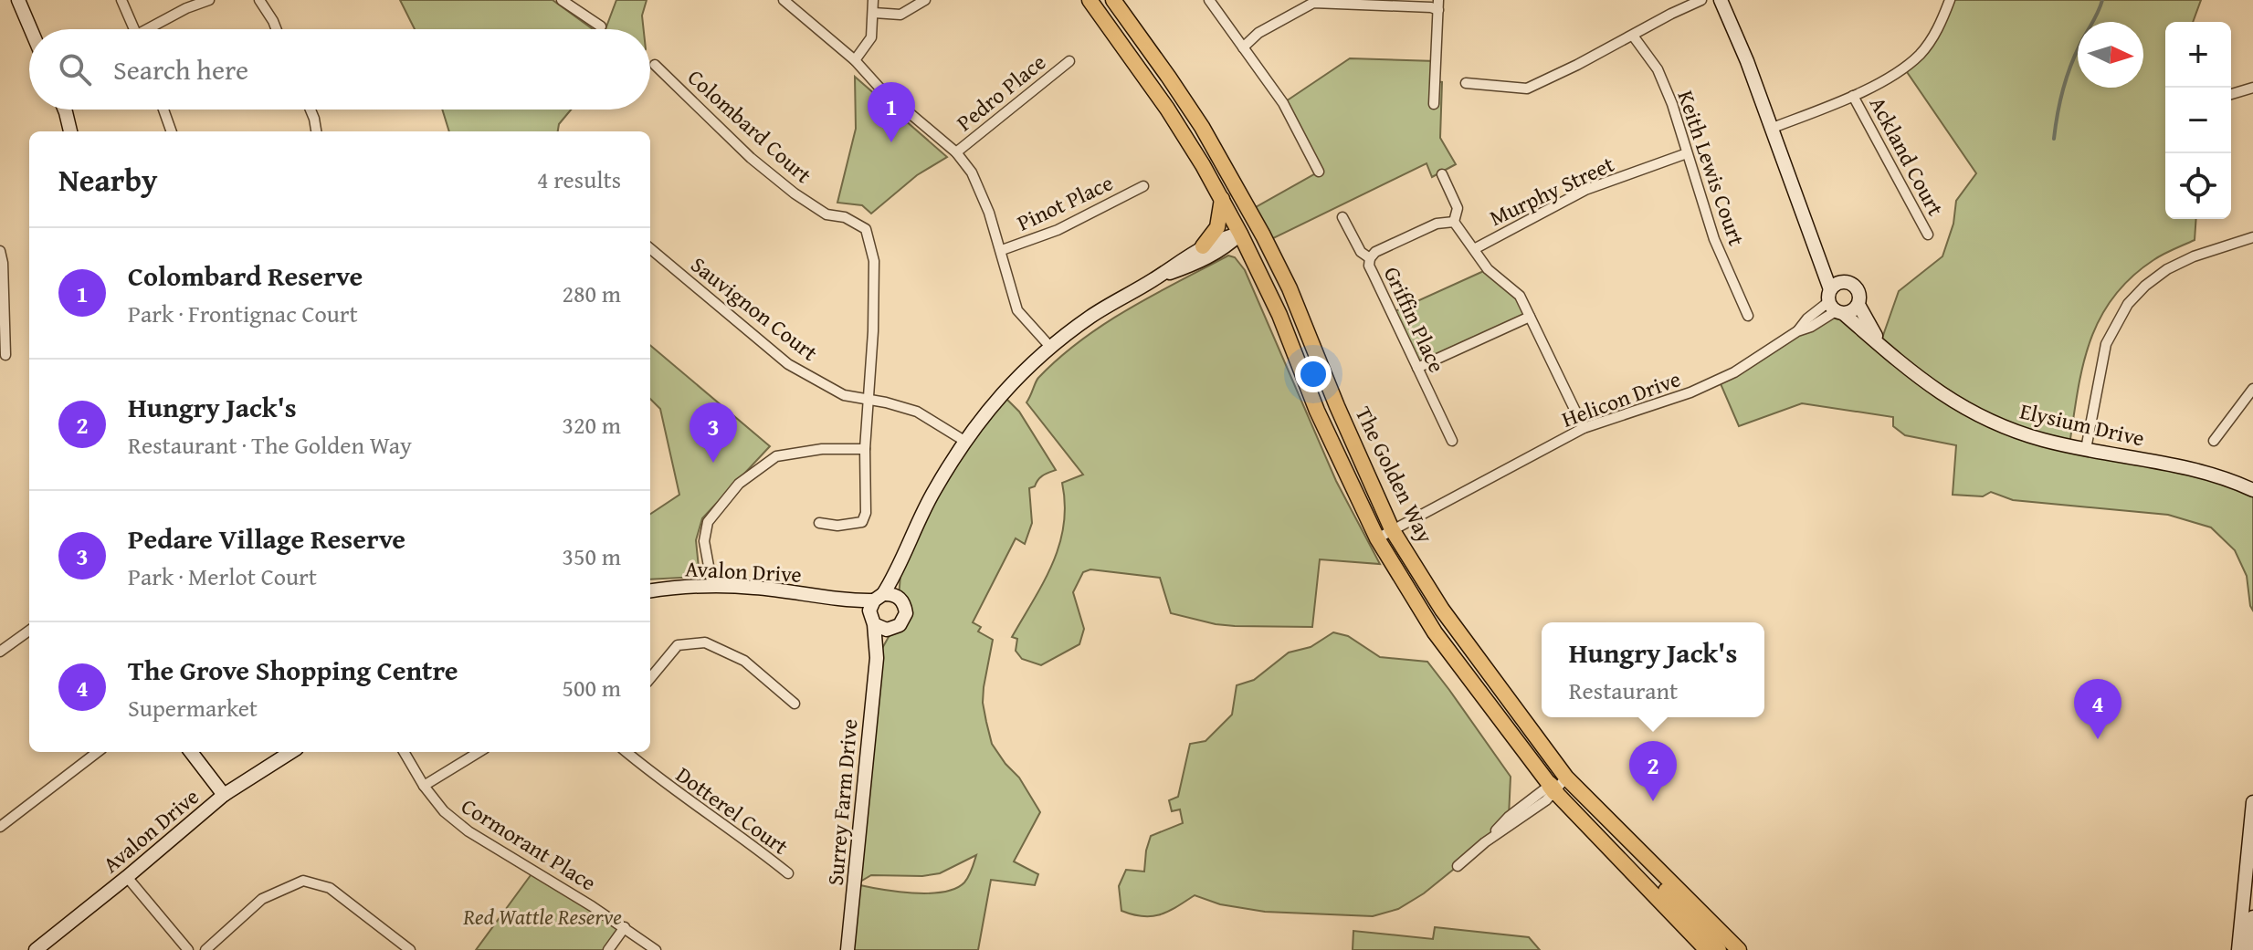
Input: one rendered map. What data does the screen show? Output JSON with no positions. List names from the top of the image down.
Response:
{
  "streets": {
    "main road": ["The Golden Way"],
    "street": [
      "Pedro Place",
      "Colombard Court",
      "Ackland Court",
      "Keith Lewis Court",
      "Murphy Street",
      "Pinot Place",
      "Sauvignon Court",
      "Griffin Place",
      "Helicon Drive",
      "Elysium Drive",
      "Avalon Drive",
      "Surrey Farm Drive",
      "Dotterel Court",
      "Cormorant Place"
    ]
  },
  "crossings": [
    ["Colombard Court", "Sauvignon Court"],
    ["Keith Lewis Court", "Murphy Street"],
    ["Helicon Drive", "Elysium Drive"],
    ["Helicon Drive", "The Golden Way"],
    ["Avalon Drive", "Surrey Farm Drive"]
  ],
  "parks": ["Red Wattle Reserve"],
  "north": "right",
  "page": {
    "map_buttons": ["+", "−"],
    "search": "Search here",
    "pins": [
      "1",
      "3",
      "4",
      "2"
    ],
    "heading": ["Nearby", "4 results"],
    "list": [
      {
        "mark": "1",
        "name": "Colombard Reserve",
        "note": "Park · Frontignac Court",
        "value": "280 m"
      },
      {
        "mark": "2",
        "name": "Hungry Jack's",
        "note": "Restaurant · The Golden Way",
        "value": "320 m"
      },
      {
        "mark": "3",
        "name": "Pedare Village Reserve",
        "note": "Park · Merlot Court",
        "value": "350 m"
      },
      {
        "mark": "4",
        "name": "The Grove Shopping Centre",
        "note": "Supermarket",
        "value": "500 m"
      }
    ],
    "popup": ["Hungry Jack's", "Restaurant"]
  }
}
